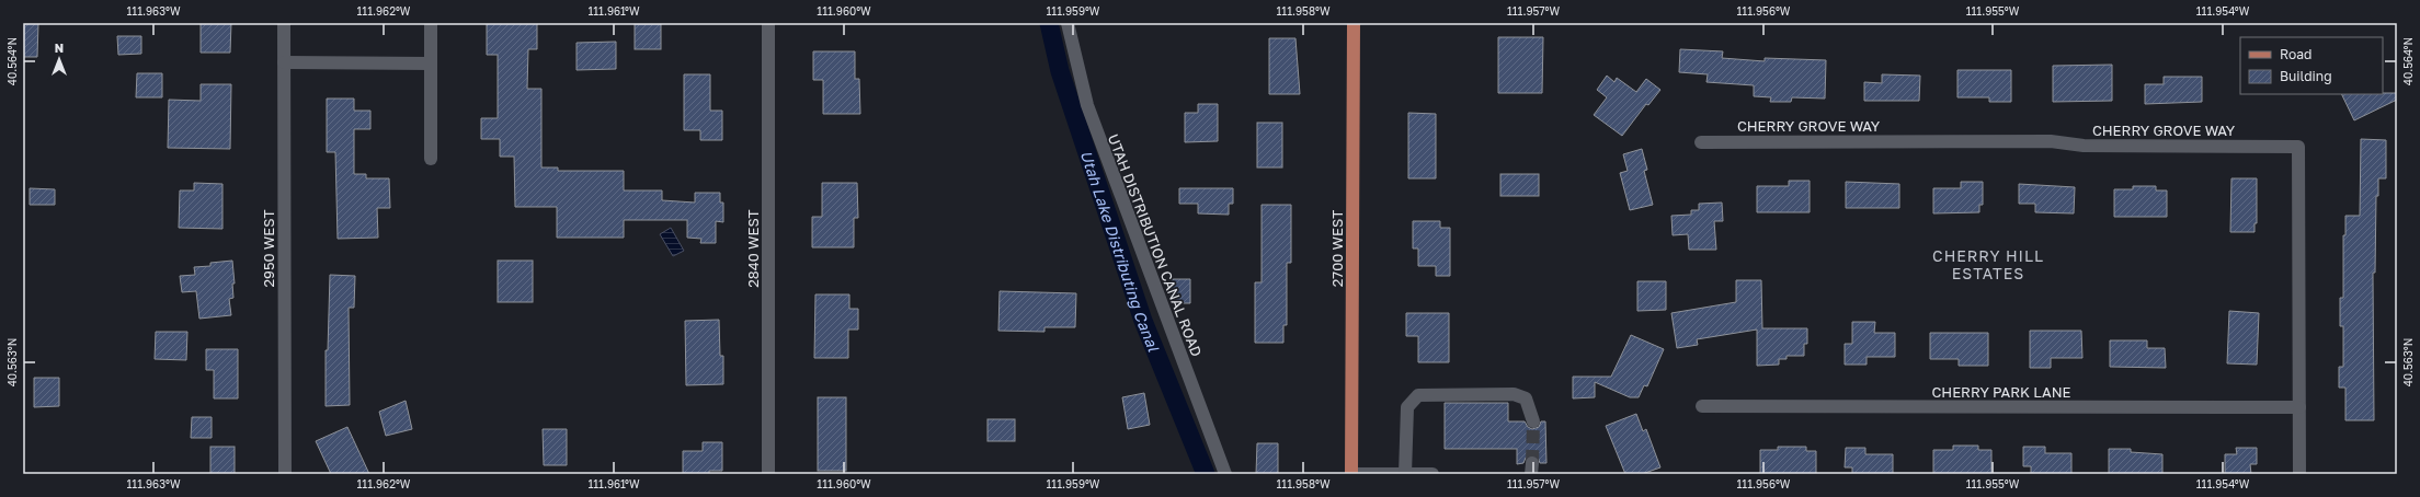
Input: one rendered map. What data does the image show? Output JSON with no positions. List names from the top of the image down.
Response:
{
  "streets": {
    "main road": ["2700 WEST"],
    "street": [
      "CHERRY GROVE WAY",
      "UTAH DISTRIBUTION CANAL ROAD",
      "2950 WEST",
      "2840 WEST",
      "CHERRY PARK LANE"
    ]
  },
  "crossings": [
    ["CHERRY GROVE WAY", "CHERRY PARK LANE"]
  ],
  "districts": ["CHERRY HILL ESTATES"],
  "water": ["Utah Lake Distributing Canal"],
  "legend": ["Road", "Building"],
  "north": "top",
  "coordinates": [
    "111.963°W",
    "111.962°W",
    "111.961°W",
    "111.960°W",
    "111.959°W",
    "111.958°W",
    "111.957°W",
    "111.956°W",
    "111.955°W",
    "111.954°W",
    "40.564°N",
    "40.563°N"
  ]
}
